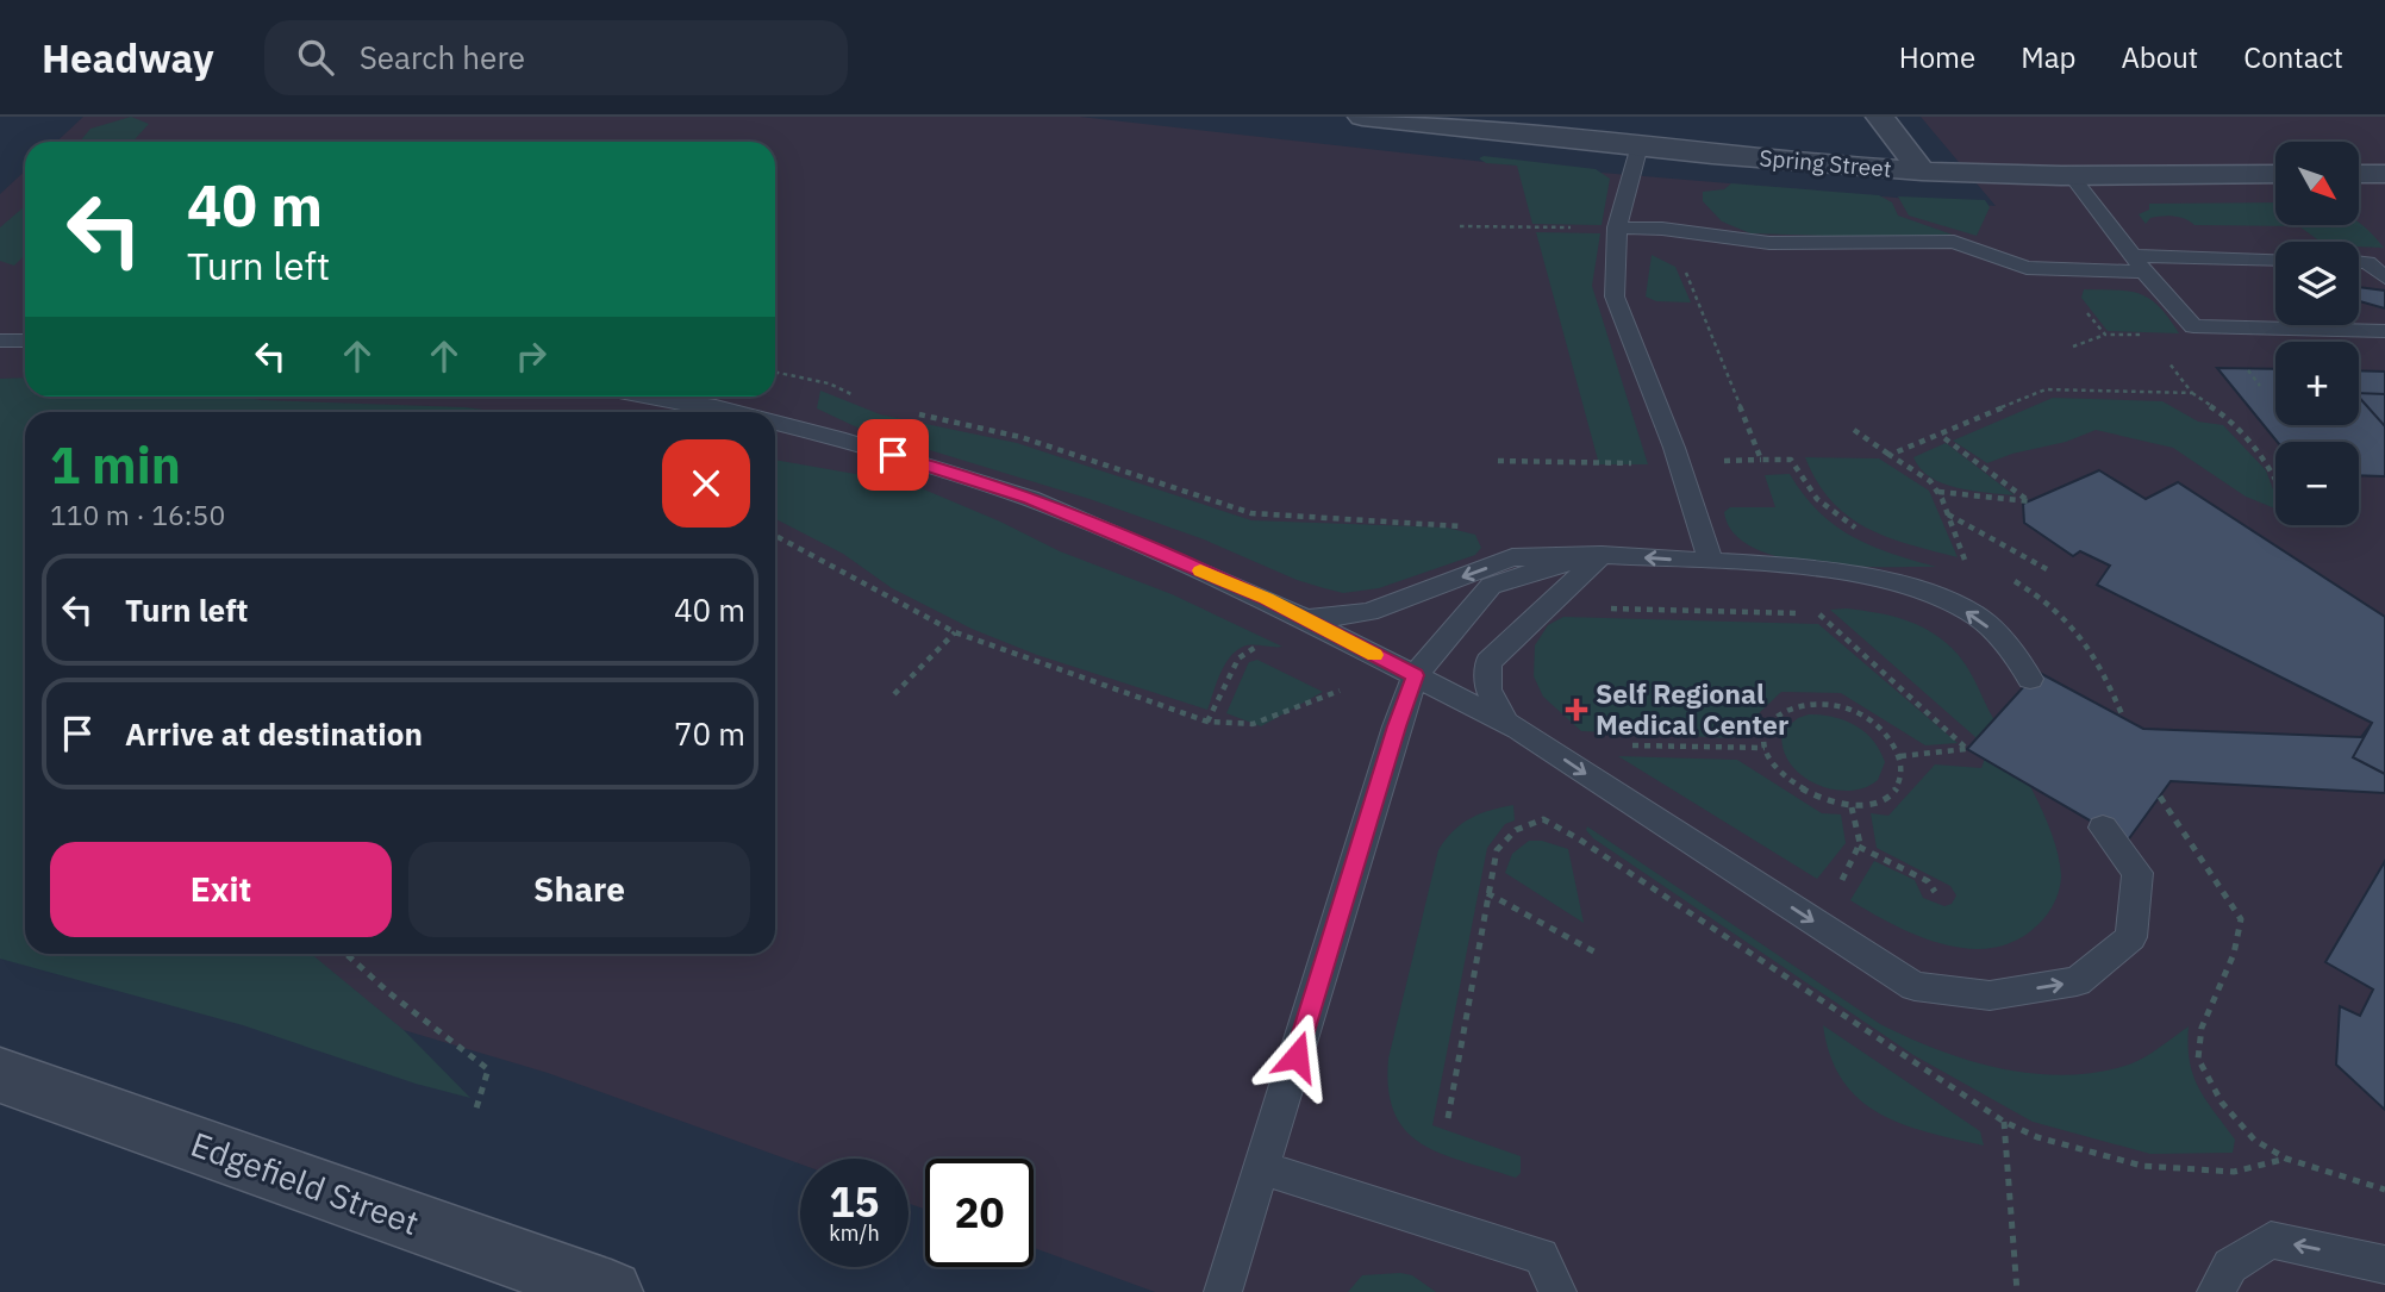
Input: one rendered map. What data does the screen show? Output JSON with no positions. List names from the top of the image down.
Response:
{
  "streets": {
    "street": ["Spring Street", "Edgefield Street"]
  },
  "places": {
    "health": ["Self Regional Medical Center"]
  },
  "north": "bottom right",
  "page": {
    "header": "Headway",
    "search": "Search here",
    "nav": [
      "Home",
      "Map",
      "About",
      "Contact"
    ],
    "map_buttons": ["+", "−"],
    "turn": ["40 m", "Turn left"],
    "heading": ["1 min", "110 m · 16:50"],
    "list": [
      {
        "name": "Turn left",
        "value": "40 m"
      },
      {
        "name": "Arrive at destination",
        "value": "70 m"
      }
    ],
    "buttons": ["Exit", "Share"],
    "speed": "15 km/h",
    "limit": "20"
  }
}
